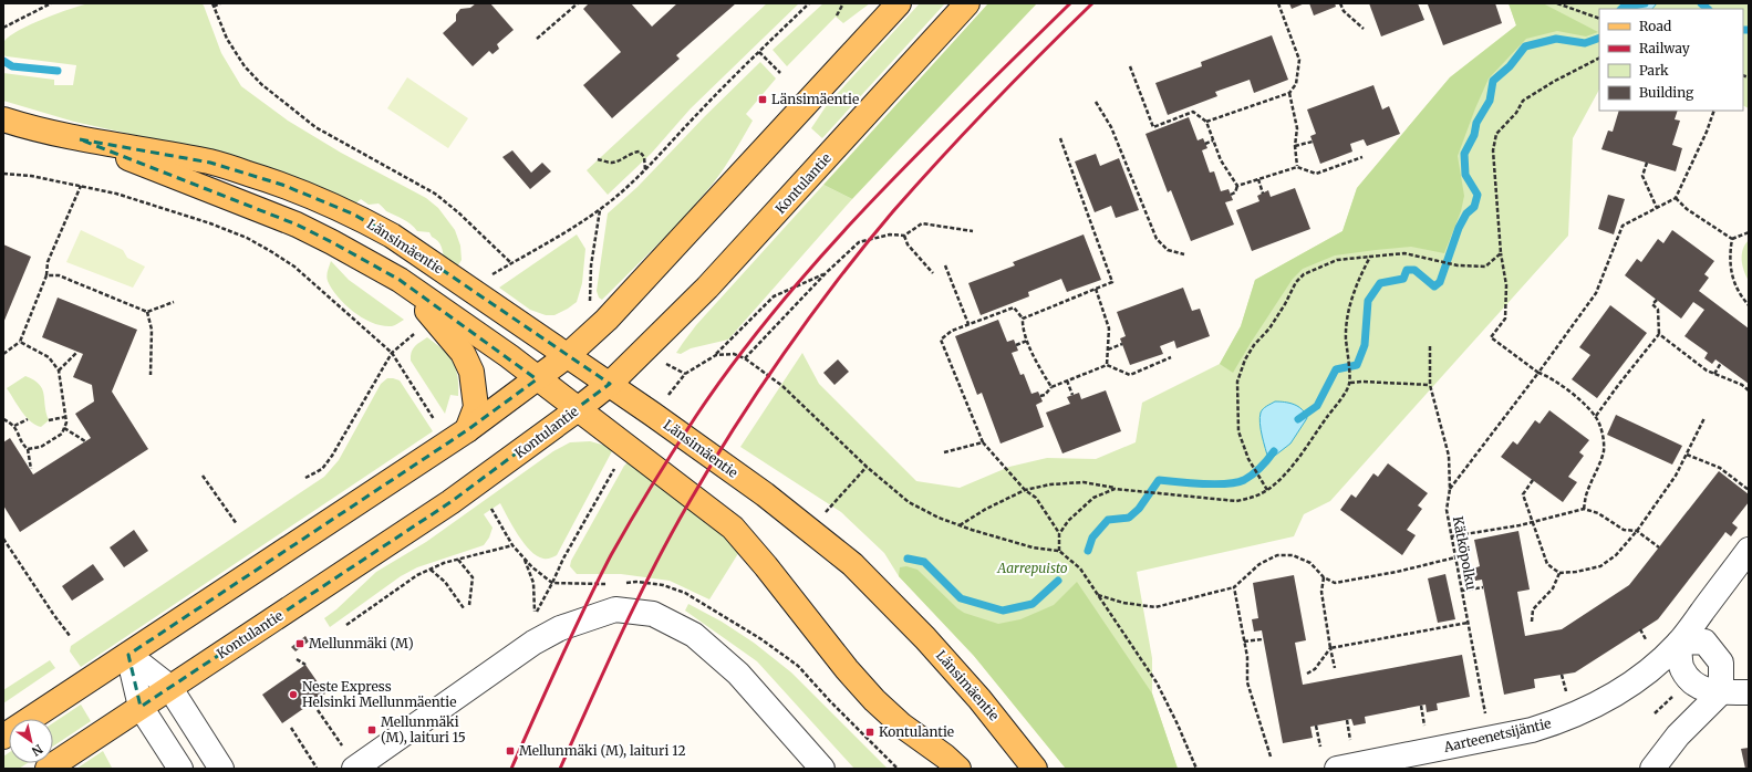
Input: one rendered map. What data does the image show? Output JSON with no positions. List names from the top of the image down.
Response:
{
  "streets": {
    "main road": ["Kontulantie", "Länsimäentie"],
    "street": ["Aarteenetsijäntie"],
    "path": ["Kätköpolku"]
  },
  "crossings": [
    ["Kontulantie", "Länsimäentie"],
    ["Kätköpolku", "Aarteenetsijäntie"]
  ],
  "parks": ["Aarrepuisto"],
  "places": {
    "transit": [
      "Länsimäentie",
      "Mellunmäki (M)",
      "Mellunmäki (M), laituri 15",
      "Kontulantie",
      "Mellunmäki (M), laituri 12"
    ],
    "other": ["Neste Express Helsinki Mellunmäentie"]
  },
  "legend": [
    "Road",
    "Railway",
    "Park",
    "Building"
  ],
  "north": "bottom right"
}
